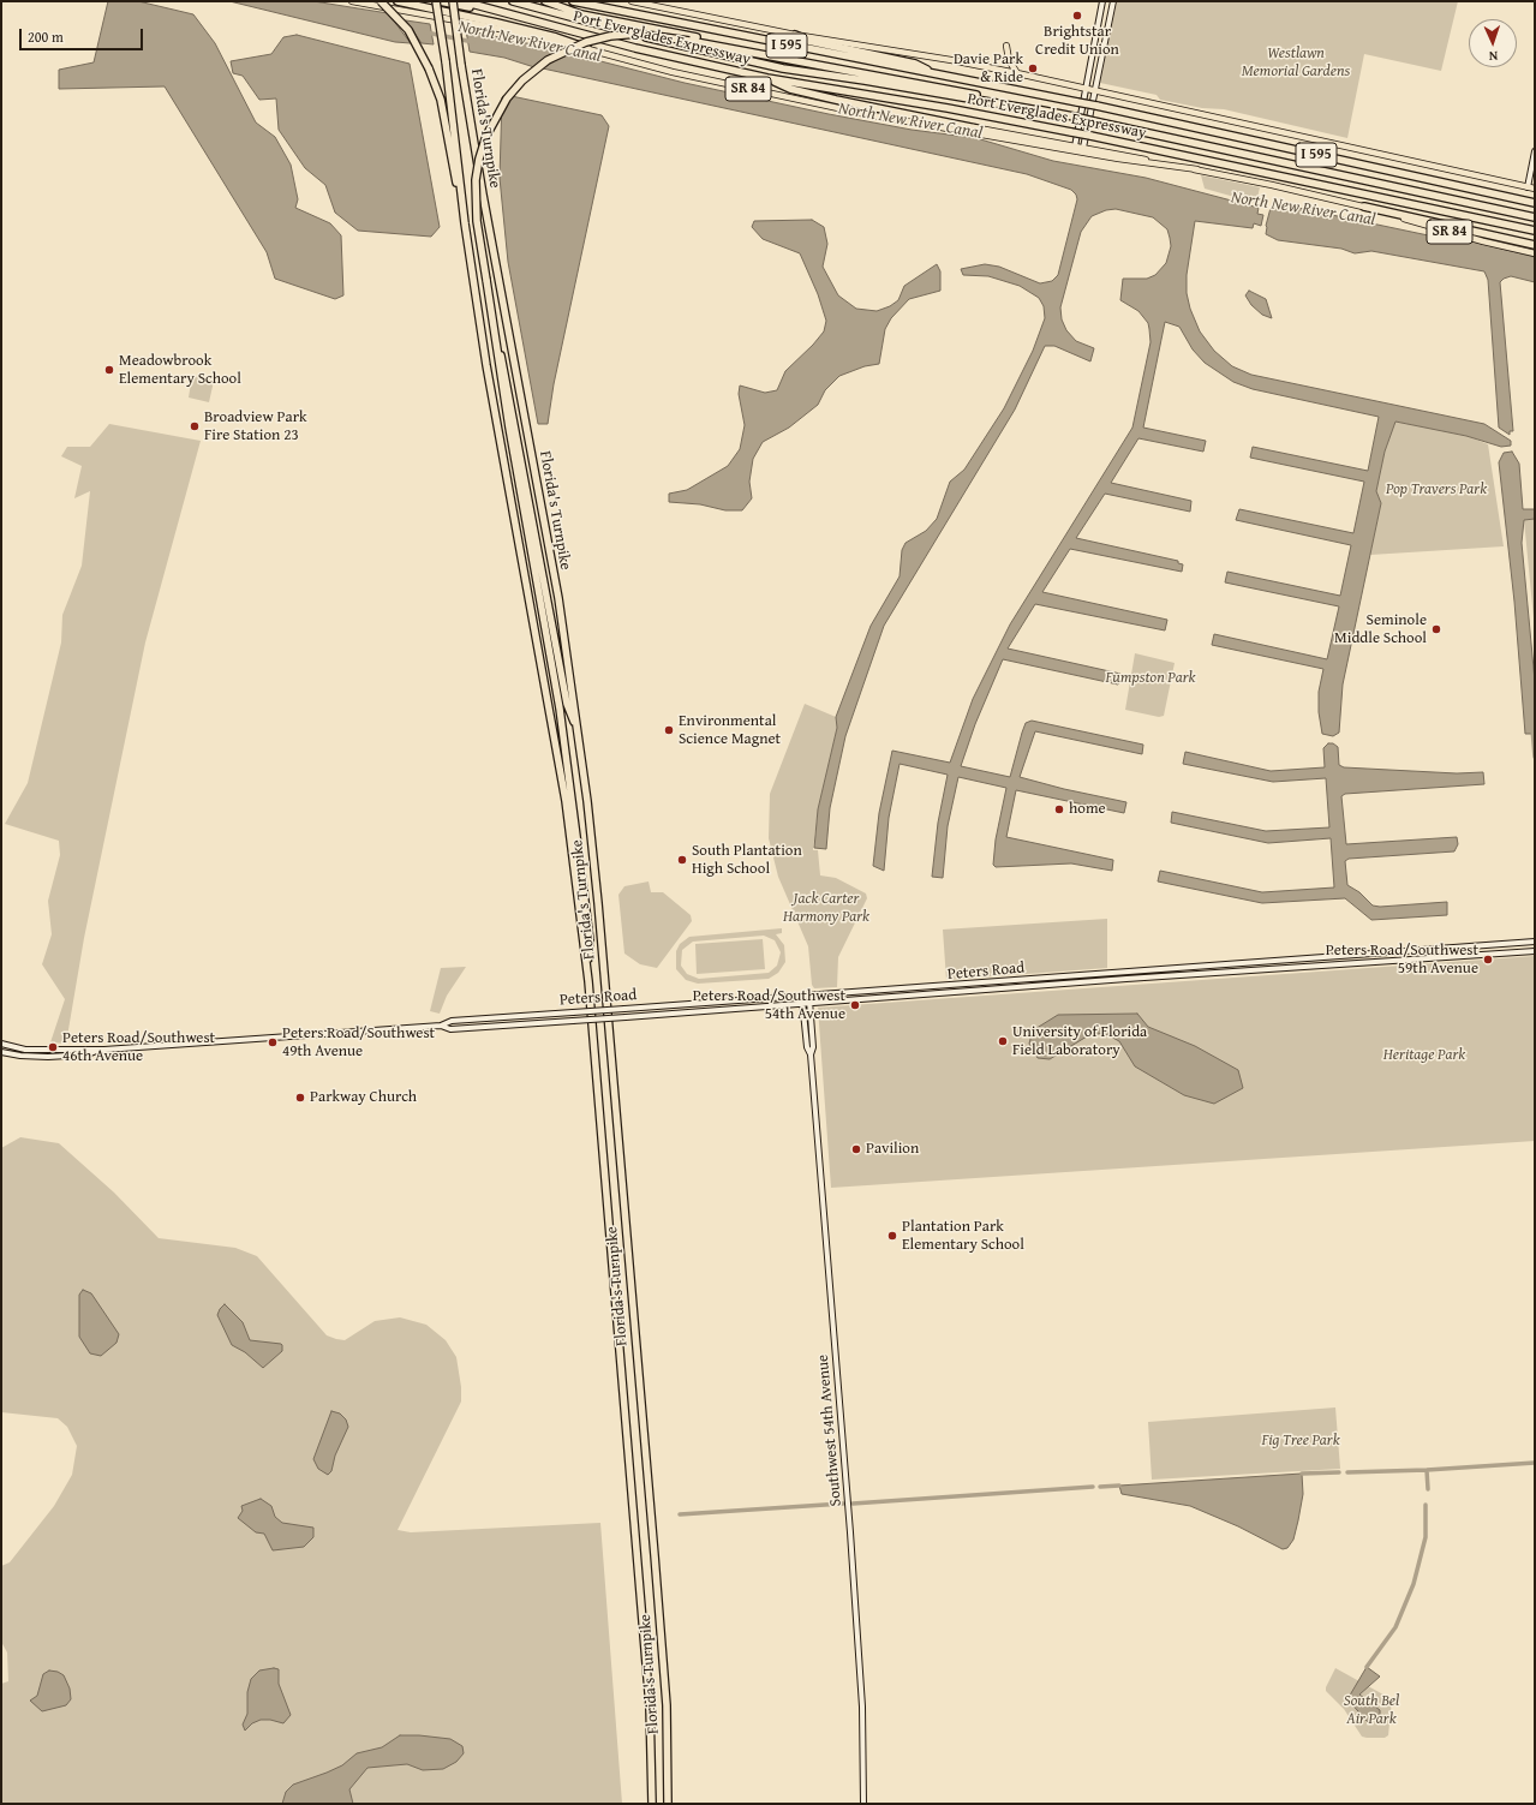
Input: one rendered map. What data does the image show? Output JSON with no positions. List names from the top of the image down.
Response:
{
  "streets": {
    "highway": ["Port Everglades Expressway", "I 595", "Florida's Turnpike"],
    "main road": ["SR 84", "Peters Road", "Southwest 54th Avenue"]
  },
  "crossings": [
    ["Peters Road", "Southwest 54th Avenue"]
  ],
  "water": ["North New River Canal"],
  "parks": [
    "Westlawn Memorial Gardens",
    "Pop Travers Park",
    "Fumpston Park",
    "Jack Carter Harmony Park",
    "Heritage Park",
    "Fig Tree Park",
    "South Bel Air Park"
  ],
  "places": [
    "Brightstar Credit Union",
    "Davie Park & Ride",
    "Meadowbrook Elementary School",
    "Broadview Park Fire Station 23",
    "Seminole Middle School",
    "Environmental Science Magnet",
    "home",
    "South Plantation High School",
    "Peters Road/Southwest 59th Avenue",
    "Peters Road/Southwest 54th Avenue",
    "University of Florida Field Laboratory",
    "Peters Road/Southwest 49th Avenue",
    "Peters Road/Southwest 46th Avenue",
    "Parkway Church",
    "Pavilion",
    "Plantation Park Elementary School"
  ],
  "scale_bar": "200 m",
  "north": "bottom"
}
